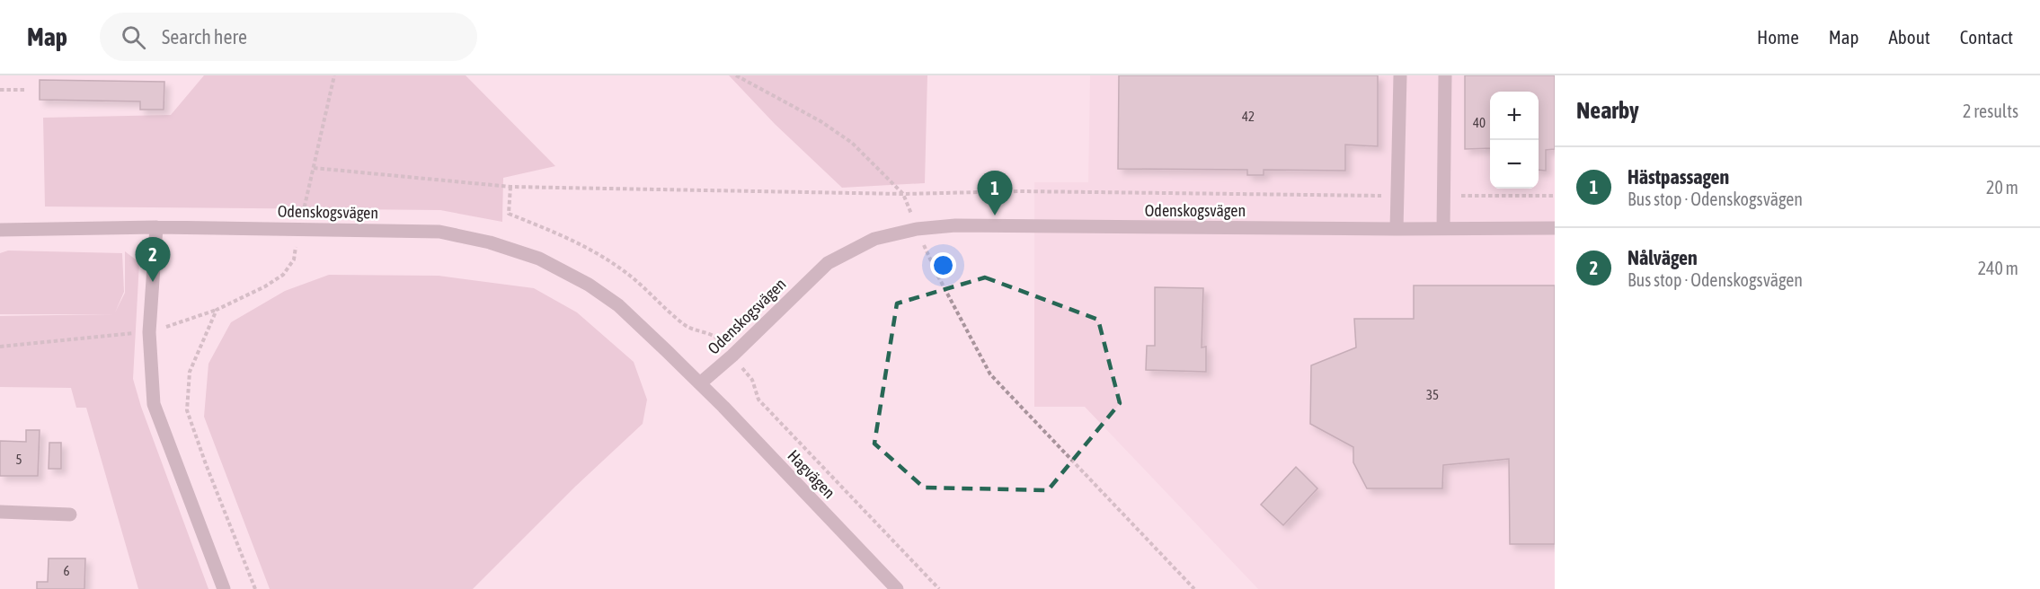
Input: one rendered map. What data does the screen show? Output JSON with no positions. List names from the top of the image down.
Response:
{
  "streets": {
    "street": ["Odenskogsvägen", "Hagvägen"]
  },
  "crossings": [
    ["Odenskogsvägen", "Hagvägen"]
  ],
  "house_numbers": [
    "42",
    "40",
    "35",
    "5",
    "6"
  ],
  "page": {
    "header": "Map",
    "search": "Search here",
    "nav": [
      "Home",
      "Map",
      "About",
      "Contact"
    ],
    "heading": ["Nearby", "2 results"],
    "map_buttons": ["+", "−"],
    "list": [
      {
        "mark": "1",
        "name": "Hästpassagen",
        "note": "Bus stop · Odenskogsvägen",
        "value": "20 m"
      },
      {
        "mark": "2",
        "name": "Nålvägen",
        "note": "Bus stop · Odenskogsvägen",
        "value": "240 m"
      }
    ],
    "pins": ["1", "2"]
  }
}
